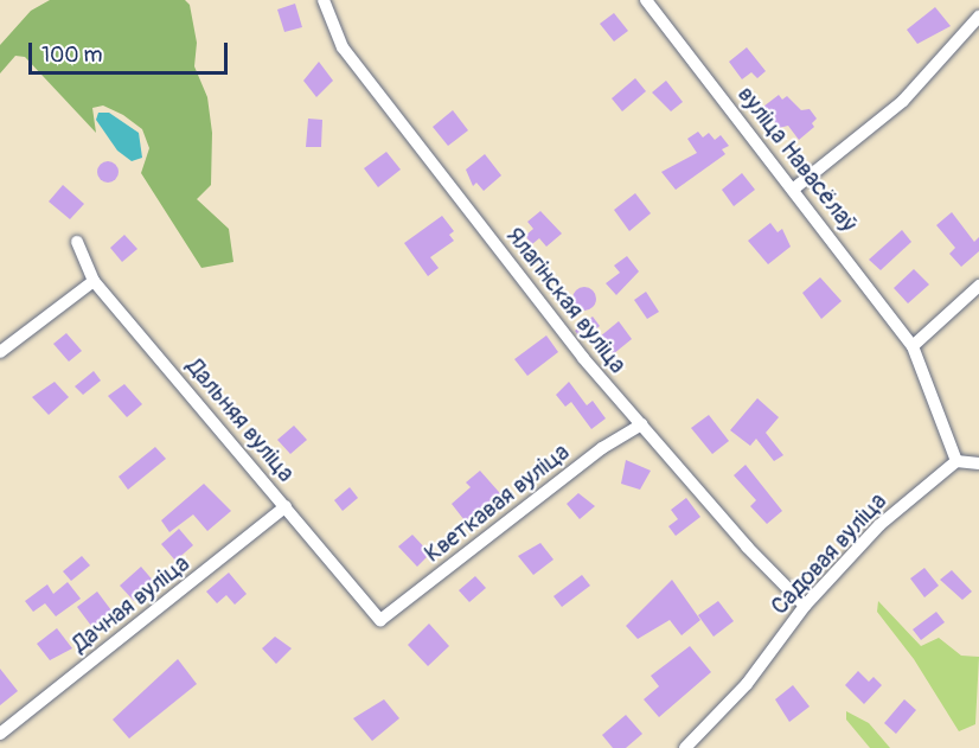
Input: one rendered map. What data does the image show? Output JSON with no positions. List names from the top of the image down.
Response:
{
  "streets": {
    "street": [
      "вуліца Навасёлаў",
      "Ялагінская вуліца",
      "Дальняя вуліца",
      "Кветкавая вуліца",
      "Садовая вуліца",
      "Дачная вуліца"
    ]
  },
  "crossings": [
    ["Ялагінская вуліца", "Кветкавая вуліца"],
    ["Ялагінская вуліца", "Садовая вуліца"],
    ["Дальняя вуліца", "Кветкавая вуліца"],
    ["Дальняя вуліца", "Дачная вуліца"]
  ],
  "scale_bar": "100 m"
}
